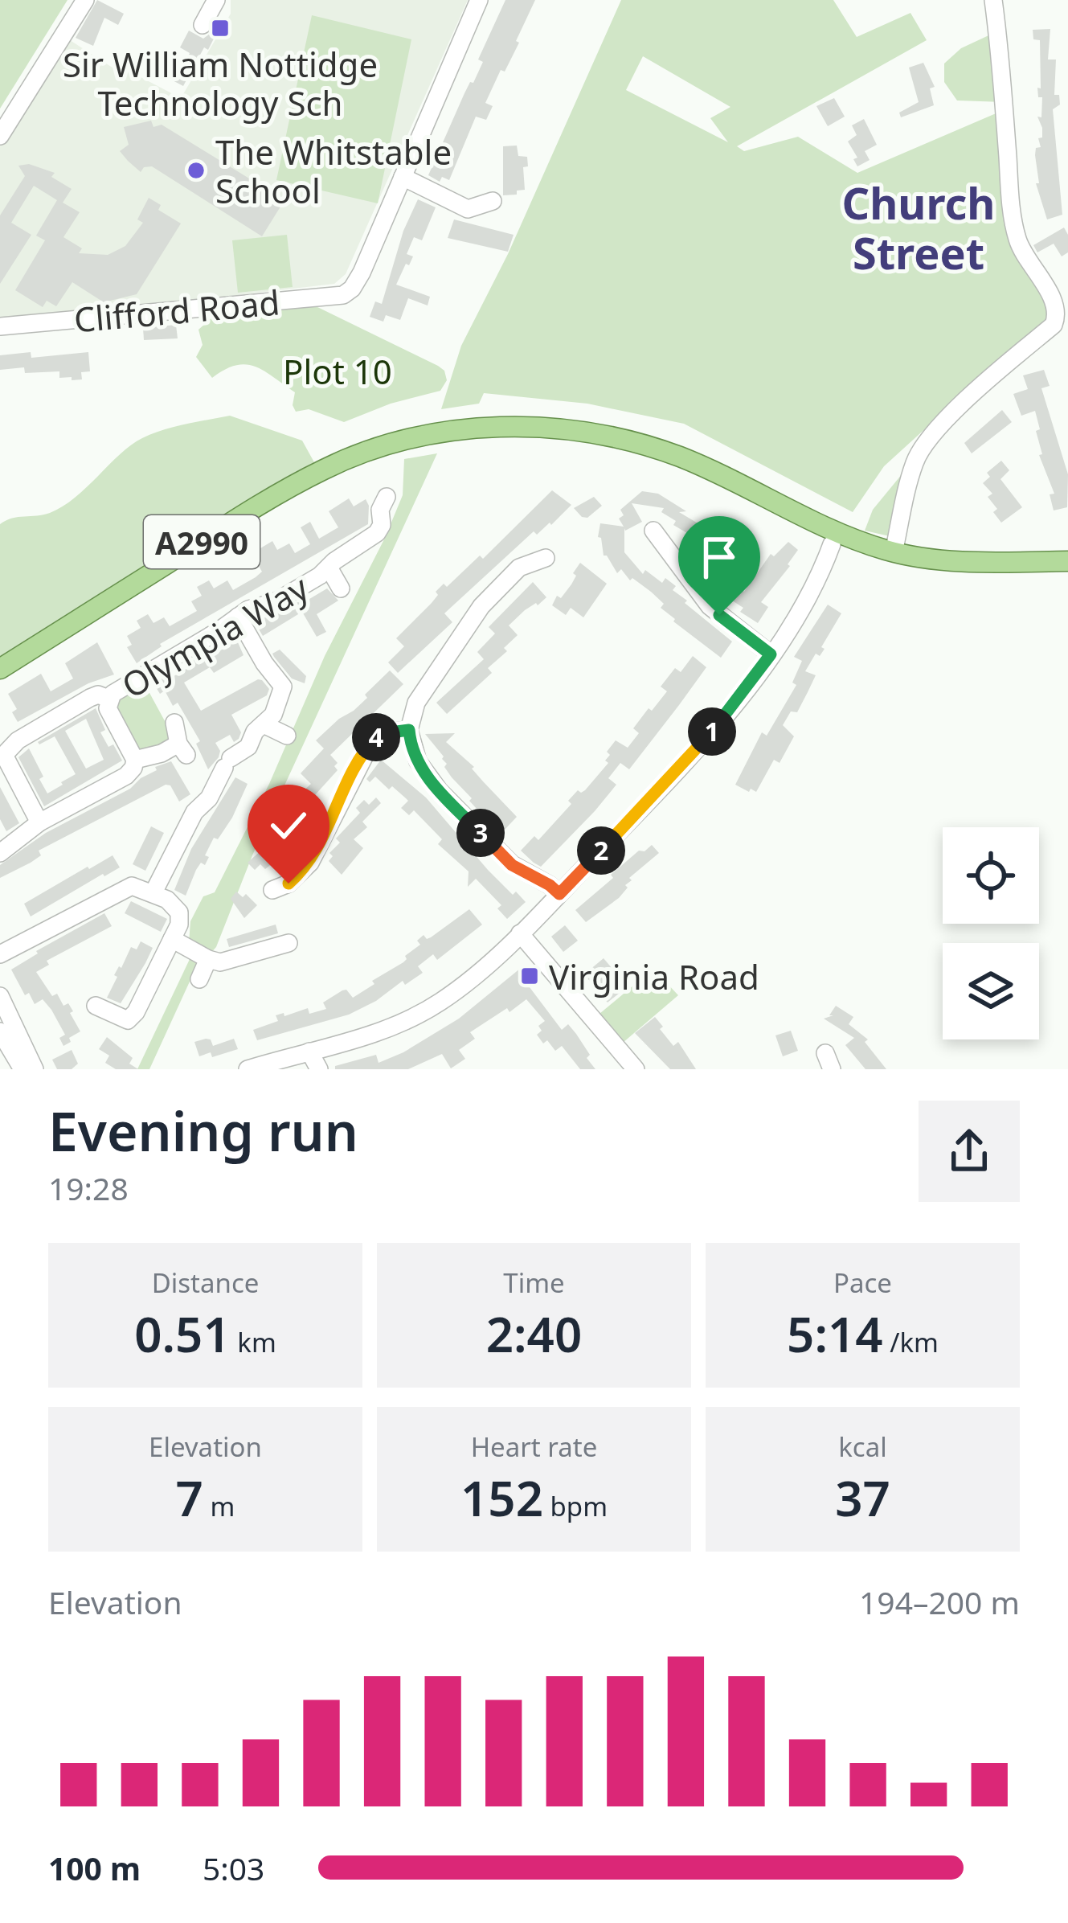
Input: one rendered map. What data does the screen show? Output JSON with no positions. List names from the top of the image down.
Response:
{
  "streets": {
    "main road": ["A2990"],
    "street": ["Clifford Road", "Olympia Way"]
  },
  "districts": ["Church Street"],
  "parks": ["Plot 10"],
  "places": {
    "transit": ["Sir William Nottidge Technology Sch", "Virginia Road"],
    "other": ["The Whitstable School"]
  },
  "page": {
    "pins": [
      "1",
      "4",
      "3",
      "2"
    ],
    "heading": ["Evening run", "19:28"],
    "stats": [
      ["Distance", "0.51 km"],
      ["Time", "2:40"],
      ["Pace", "5:14 /km"],
      ["Elevation", "7 m"],
      ["Heart rate", "152 bpm"],
      ["kcal", "37"]
    ],
    "chart": ["Elevation", "194–200 m"],
    "list": [
      {
        "name": "100 m",
        "note": "5:03"
      }
    ]
  }
}
